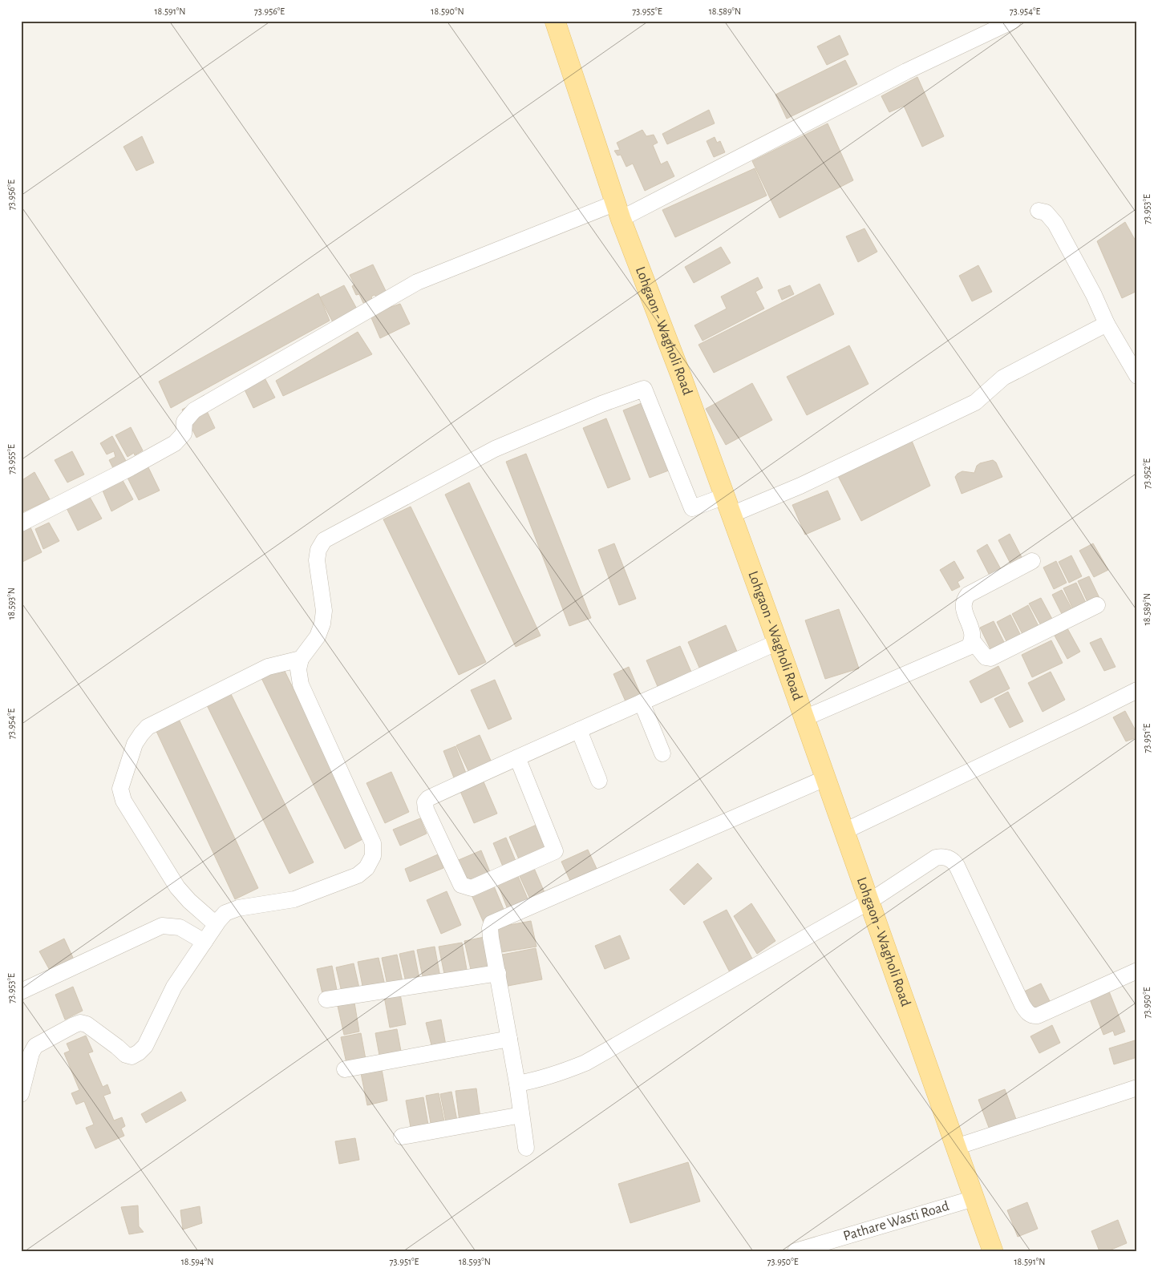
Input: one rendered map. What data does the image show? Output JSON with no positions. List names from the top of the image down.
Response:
{
  "streets": {
    "main road": ["Lohgaon - Wagholi Road"],
    "street": ["Pathare Wasti Road"]
  },
  "crossings": [
    ["Lohgaon - Wagholi Road", "Pathare Wasti Road"]
  ],
  "coordinates": [
    "18.591°N",
    "73.956°E",
    "18.590°N",
    "73.955°E",
    "18.589°N",
    "73.954°E",
    "73.953°E",
    "73.952°E",
    "18.593°N",
    "73.951°E",
    "73.950°E",
    "18.594°N"
  ]
}
